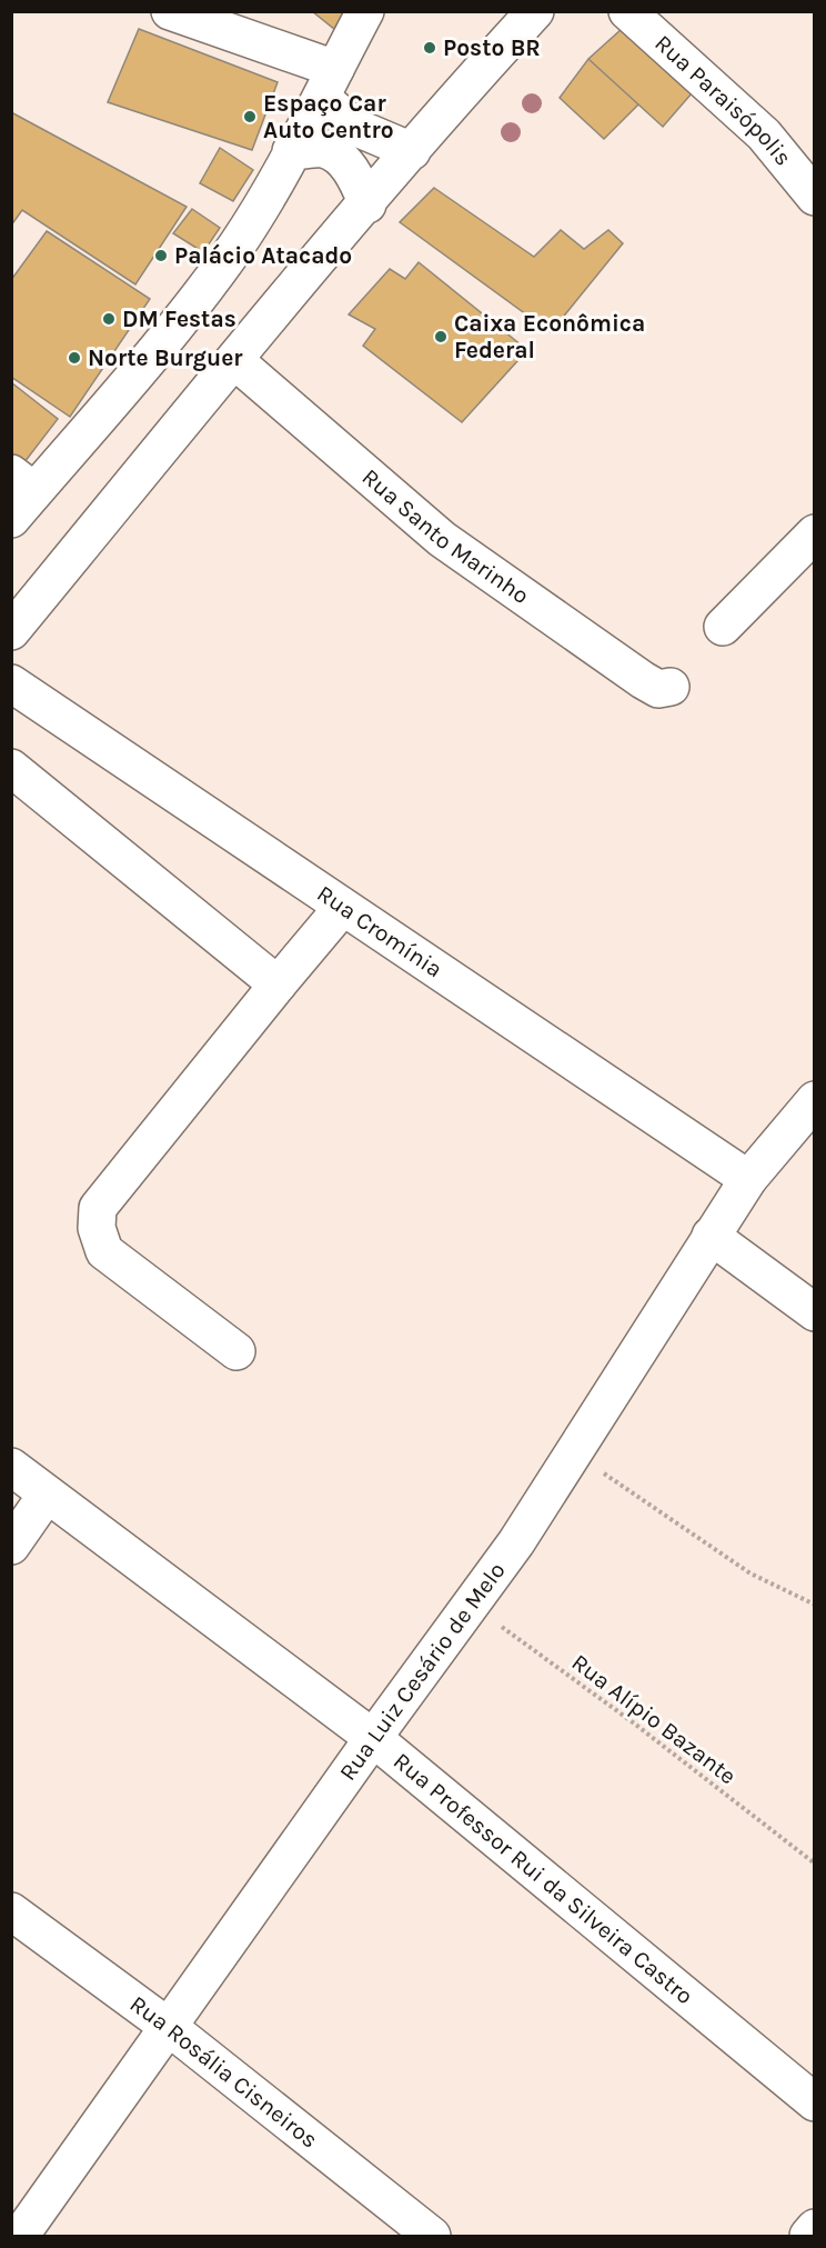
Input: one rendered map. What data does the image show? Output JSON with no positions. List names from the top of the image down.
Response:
{
  "streets": {
    "street": [
      "Rua Paraisópolis",
      "Rua Santo Marinho",
      "Rua Cromínia",
      "Rua Luiz Cesário de Melo",
      "Rua Professor Rui da Silveira Castro",
      "Rua Rosália Cisneiros"
    ],
    "path": ["Rua Alípio Bazante"]
  },
  "crossings": [
    ["Rua Cromínia", "Rua Luiz Cesário de Melo"],
    ["Rua Luiz Cesário de Melo", "Rua Alípio Bazante"],
    ["Rua Luiz Cesário de Melo", "Rua Professor Rui da Silveira Castro"],
    ["Rua Luiz Cesário de Melo", "Rua Rosália Cisneiros"]
  ],
  "places": [
    "Posto BR",
    "Espaço Car Auto Centro",
    "Palácio Atacado",
    "DM Festas",
    "Caixa Econômica Federal",
    "Norte Burguer"
  ]
}
